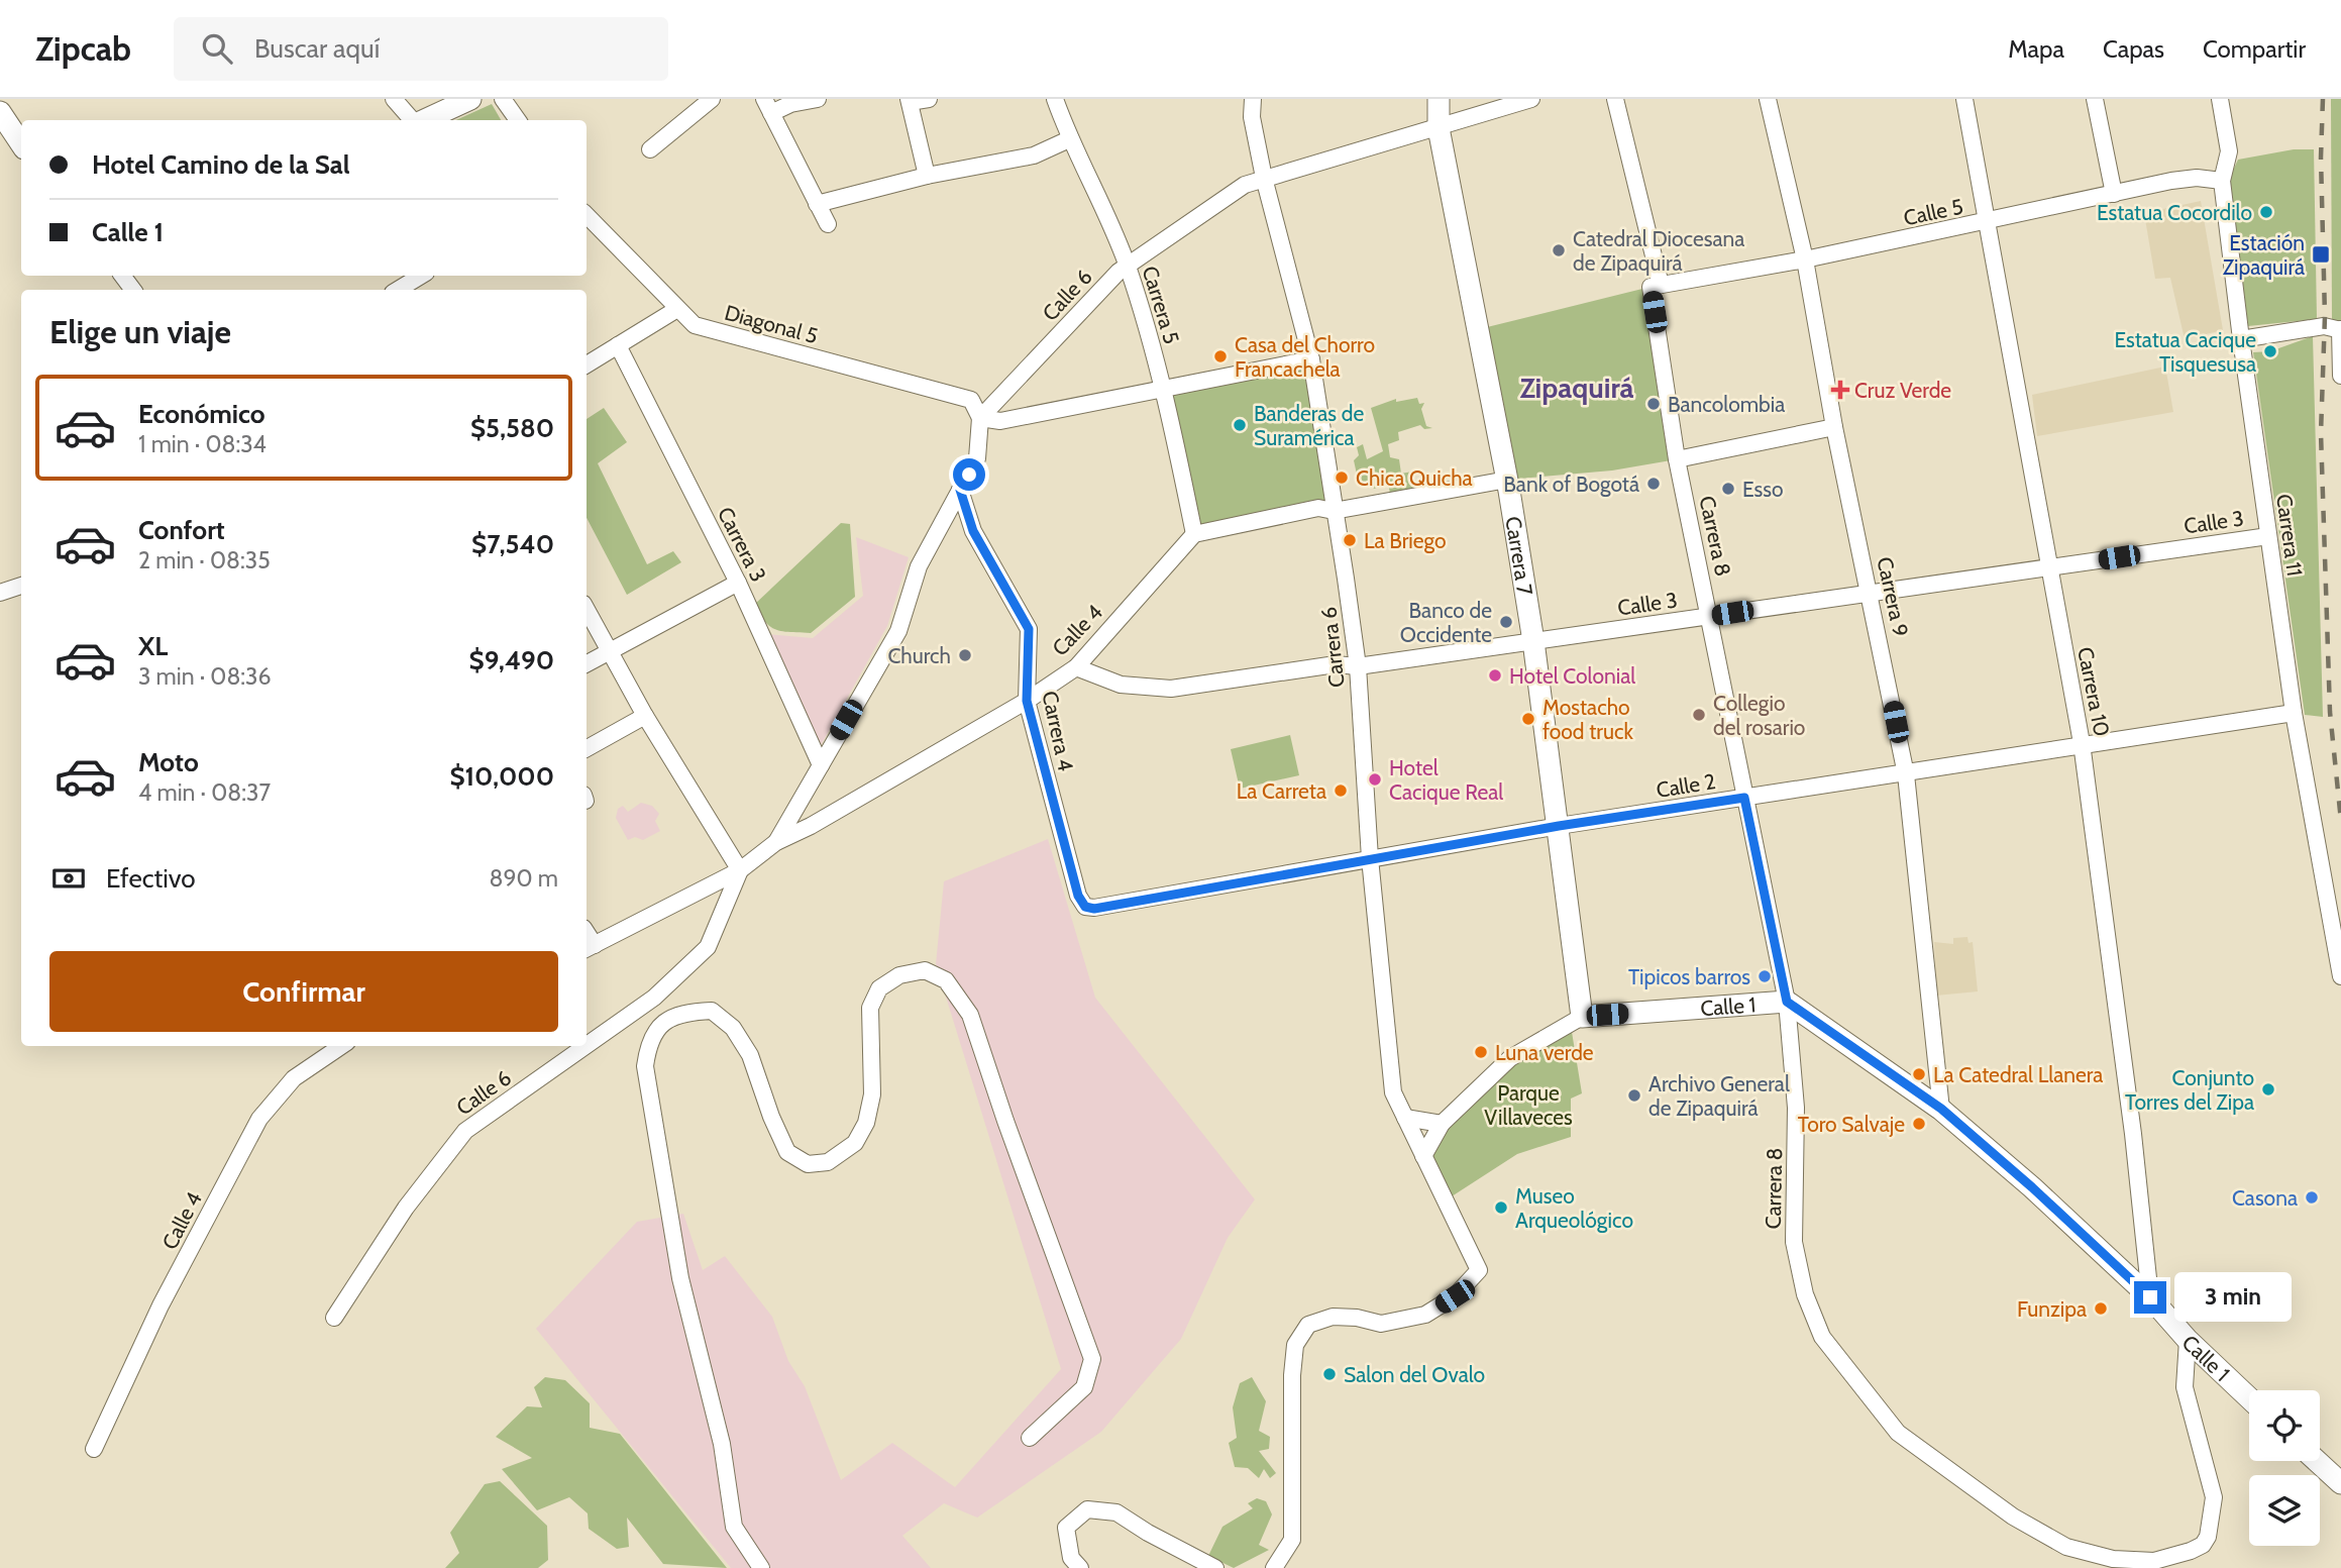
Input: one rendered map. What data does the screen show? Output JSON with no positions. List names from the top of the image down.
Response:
{
  "streets": {
    "street": [
      "Calle 5",
      "Calle 6",
      "Carrera 5",
      "Diagonal 5",
      "Calle 3",
      "Carrera 11",
      "Carrera 8",
      "Carrera 3",
      "Carrera 7",
      "Carrera 9",
      "Calle 4",
      "Carrera 6",
      "Carrera 10",
      "Carrera 4",
      "Calle 2",
      "Calle 1"
    ]
  },
  "crossings": [
    ["Calle 5", "Carrera 11"],
    ["Calle 5", "Carrera 8"],
    ["Calle 5", "Carrera 9"],
    ["Calle 5", "Carrera 10"],
    ["Calle 6", "Carrera 5"],
    ["Calle 6", "Diagonal 5"],
    ["Calle 6", "Carrera 7"],
    ["Calle 6", "Calle 4"],
    ["Calle 6", "Carrera 6"],
    ["Carrera 5", "Calle 4"],
    ["Calle 3", "Carrera 11"],
    ["Calle 3", "Carrera 8"],
    ["Calle 3", "Carrera 7"],
    ["Calle 3", "Carrera 9"],
    ["Calle 3", "Calle 4"],
    ["Calle 3", "Carrera 6"],
    ["Calle 3", "Carrera 10"],
    ["Carrera 11", "Calle 2"],
    ["Carrera 8", "Calle 2"],
    ["Carrera 8", "Calle 1"],
    ["Carrera 7", "Calle 2"],
    ["Carrera 7", "Calle 1"],
    ["Carrera 9", "Calle 2"],
    ["Carrera 9", "Calle 1"],
    ["Calle 4", "Carrera 4"],
    ["Carrera 6", "Calle 2"],
    ["Carrera 6", "Calle 1"],
    ["Carrera 10", "Calle 2"],
    ["Carrera 10", "Calle 1"],
    ["Carrera 4", "Calle 2"]
  ],
  "districts": ["Zipaquirá"],
  "parks": ["Parque Villaveces"],
  "places": {
    "other": [
      "Estatua Cocordilo",
      "Catedral Diocesana de Zipaquirá",
      "Estatua Cacique Tisquesusa",
      "Casa del Chorro Francachela",
      "Bancolombia",
      "Banderas de Suramérica",
      "Chica Quicha",
      "Bank of Bogotá",
      "Esso",
      "La Briego",
      "Banco de Occidente",
      "Church",
      "Hotel Colonial",
      "Collegio del rosario",
      "Mostacho food truck",
      "Hotel Cacique Real",
      "La Carreta",
      "Tipicos barros",
      "Luna verde",
      "La Catedral Llanera",
      "Conjunto Torres del Zipa",
      "Archivo General de Zipaquirá",
      "Toro Salvaje",
      "Casona",
      "Museo Arqueológico",
      "Funzipa",
      "Salon del Ovalo"
    ],
    "transit": ["Estación Zipaquirá"],
    "health": ["Cruz Verde"]
  },
  "page": {
    "header": "Zipcab",
    "search": "Buscar aquí",
    "nav": ["Mapa", "Capas", "Compartir"],
    "banner": ["Hotel Camino de la Sal", "Calle 1"],
    "heading": "Elige un viaje",
    "list": [
      {
        "name": "Económico",
        "note": "1 min · 08:34",
        "value": "$5,580"
      },
      {
        "name": "Confort",
        "note": "2 min · 08:35",
        "value": "$7,540"
      },
      {
        "name": "XL",
        "note": "3 min · 08:36",
        "value": "$9,490"
      },
      {
        "name": "Moto",
        "note": "4 min · 08:37",
        "value": "$10,000"
      }
    ],
    "pay": ["Efectivo", "890 m"],
    "buttons": "Confirmar",
    "bubble": "3 min"
  }
}
